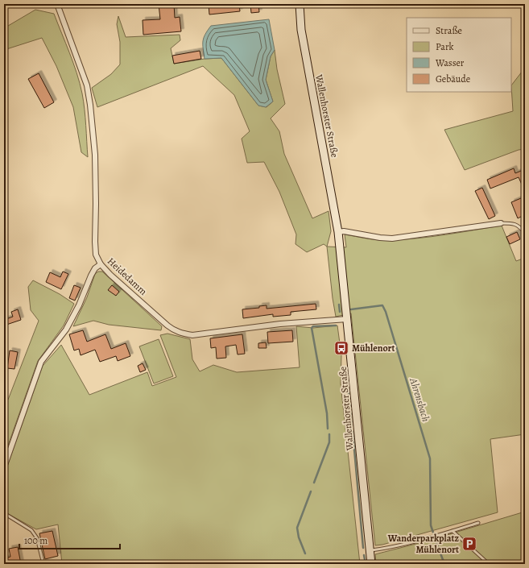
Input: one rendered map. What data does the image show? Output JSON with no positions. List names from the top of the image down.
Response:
{
  "streets": {
    "main road": ["Wallenhorster Straße"],
    "street": ["Heidedamm"]
  },
  "crossings": [
    ["Wallenhorster Straße", "Heidedamm"]
  ],
  "water": ["Ahrensbach"],
  "places": {
    "bus stop": ["Mühlenort"],
    "parking": ["Wanderparkplatz Mühlenort"]
  },
  "legend": [
    "Straße",
    "Park",
    "Wasser",
    "Gebäude"
  ],
  "scale_bar": "100 m"
}
